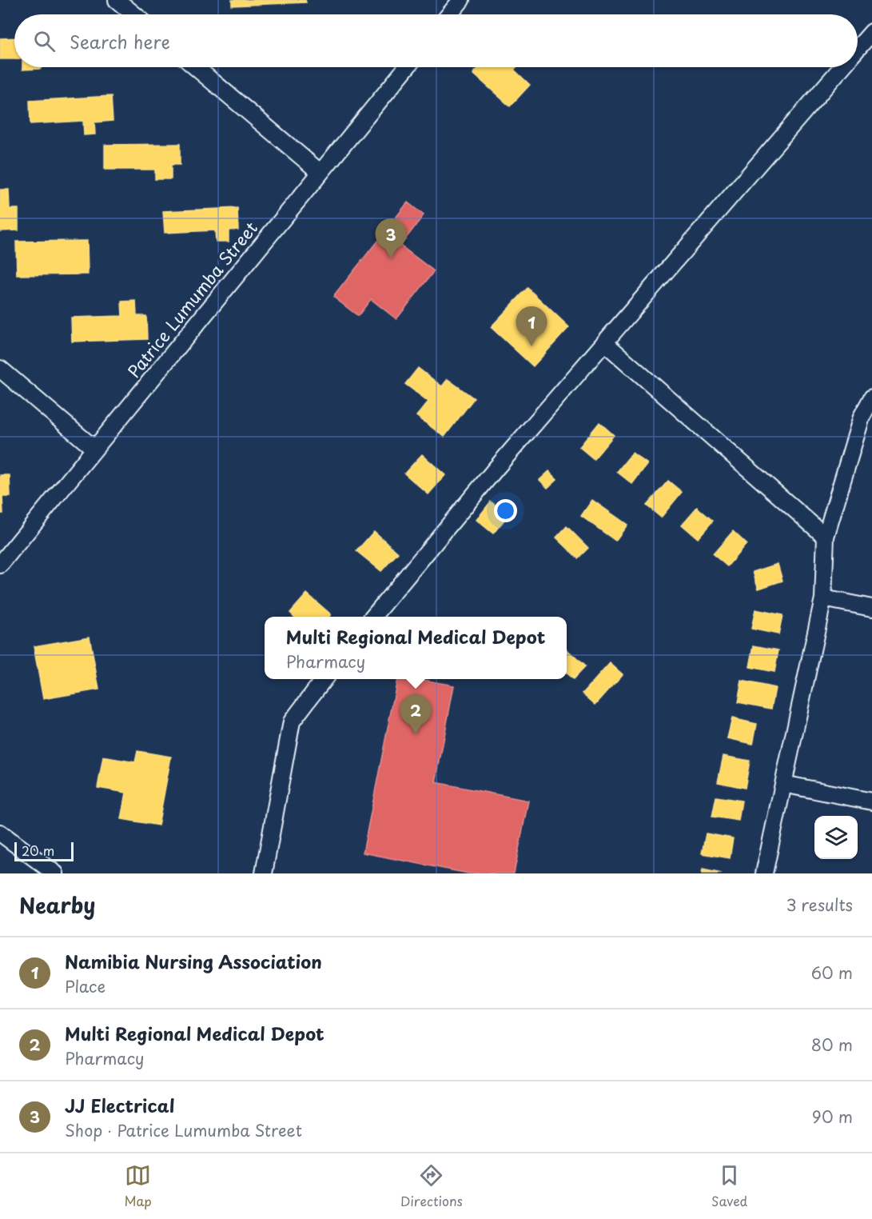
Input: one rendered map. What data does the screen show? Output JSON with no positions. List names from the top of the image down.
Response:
{
  "streets": {
    "street": ["Patrice Lumumba Street"]
  },
  "scale_bar": "20 m",
  "page": {
    "search": "Search here",
    "pins": ["3", "1", "2"],
    "popup": ["Multi Regional Medical Depot", "Pharmacy"],
    "scale": "20 m",
    "heading": ["Nearby", "3 results"],
    "list": [
      {
        "mark": "1",
        "name": "Namibia Nursing Association",
        "note": "Place",
        "value": "60 m"
      },
      {
        "mark": "2",
        "name": "Multi Regional Medical Depot",
        "note": "Pharmacy",
        "value": "80 m"
      },
      {
        "mark": "3",
        "name": "JJ Electrical",
        "note": "Shop · Patrice Lumumba Street",
        "value": "90 m"
      }
    ],
    "nav": ["Map", "Directions", "Saved"]
  }
}
